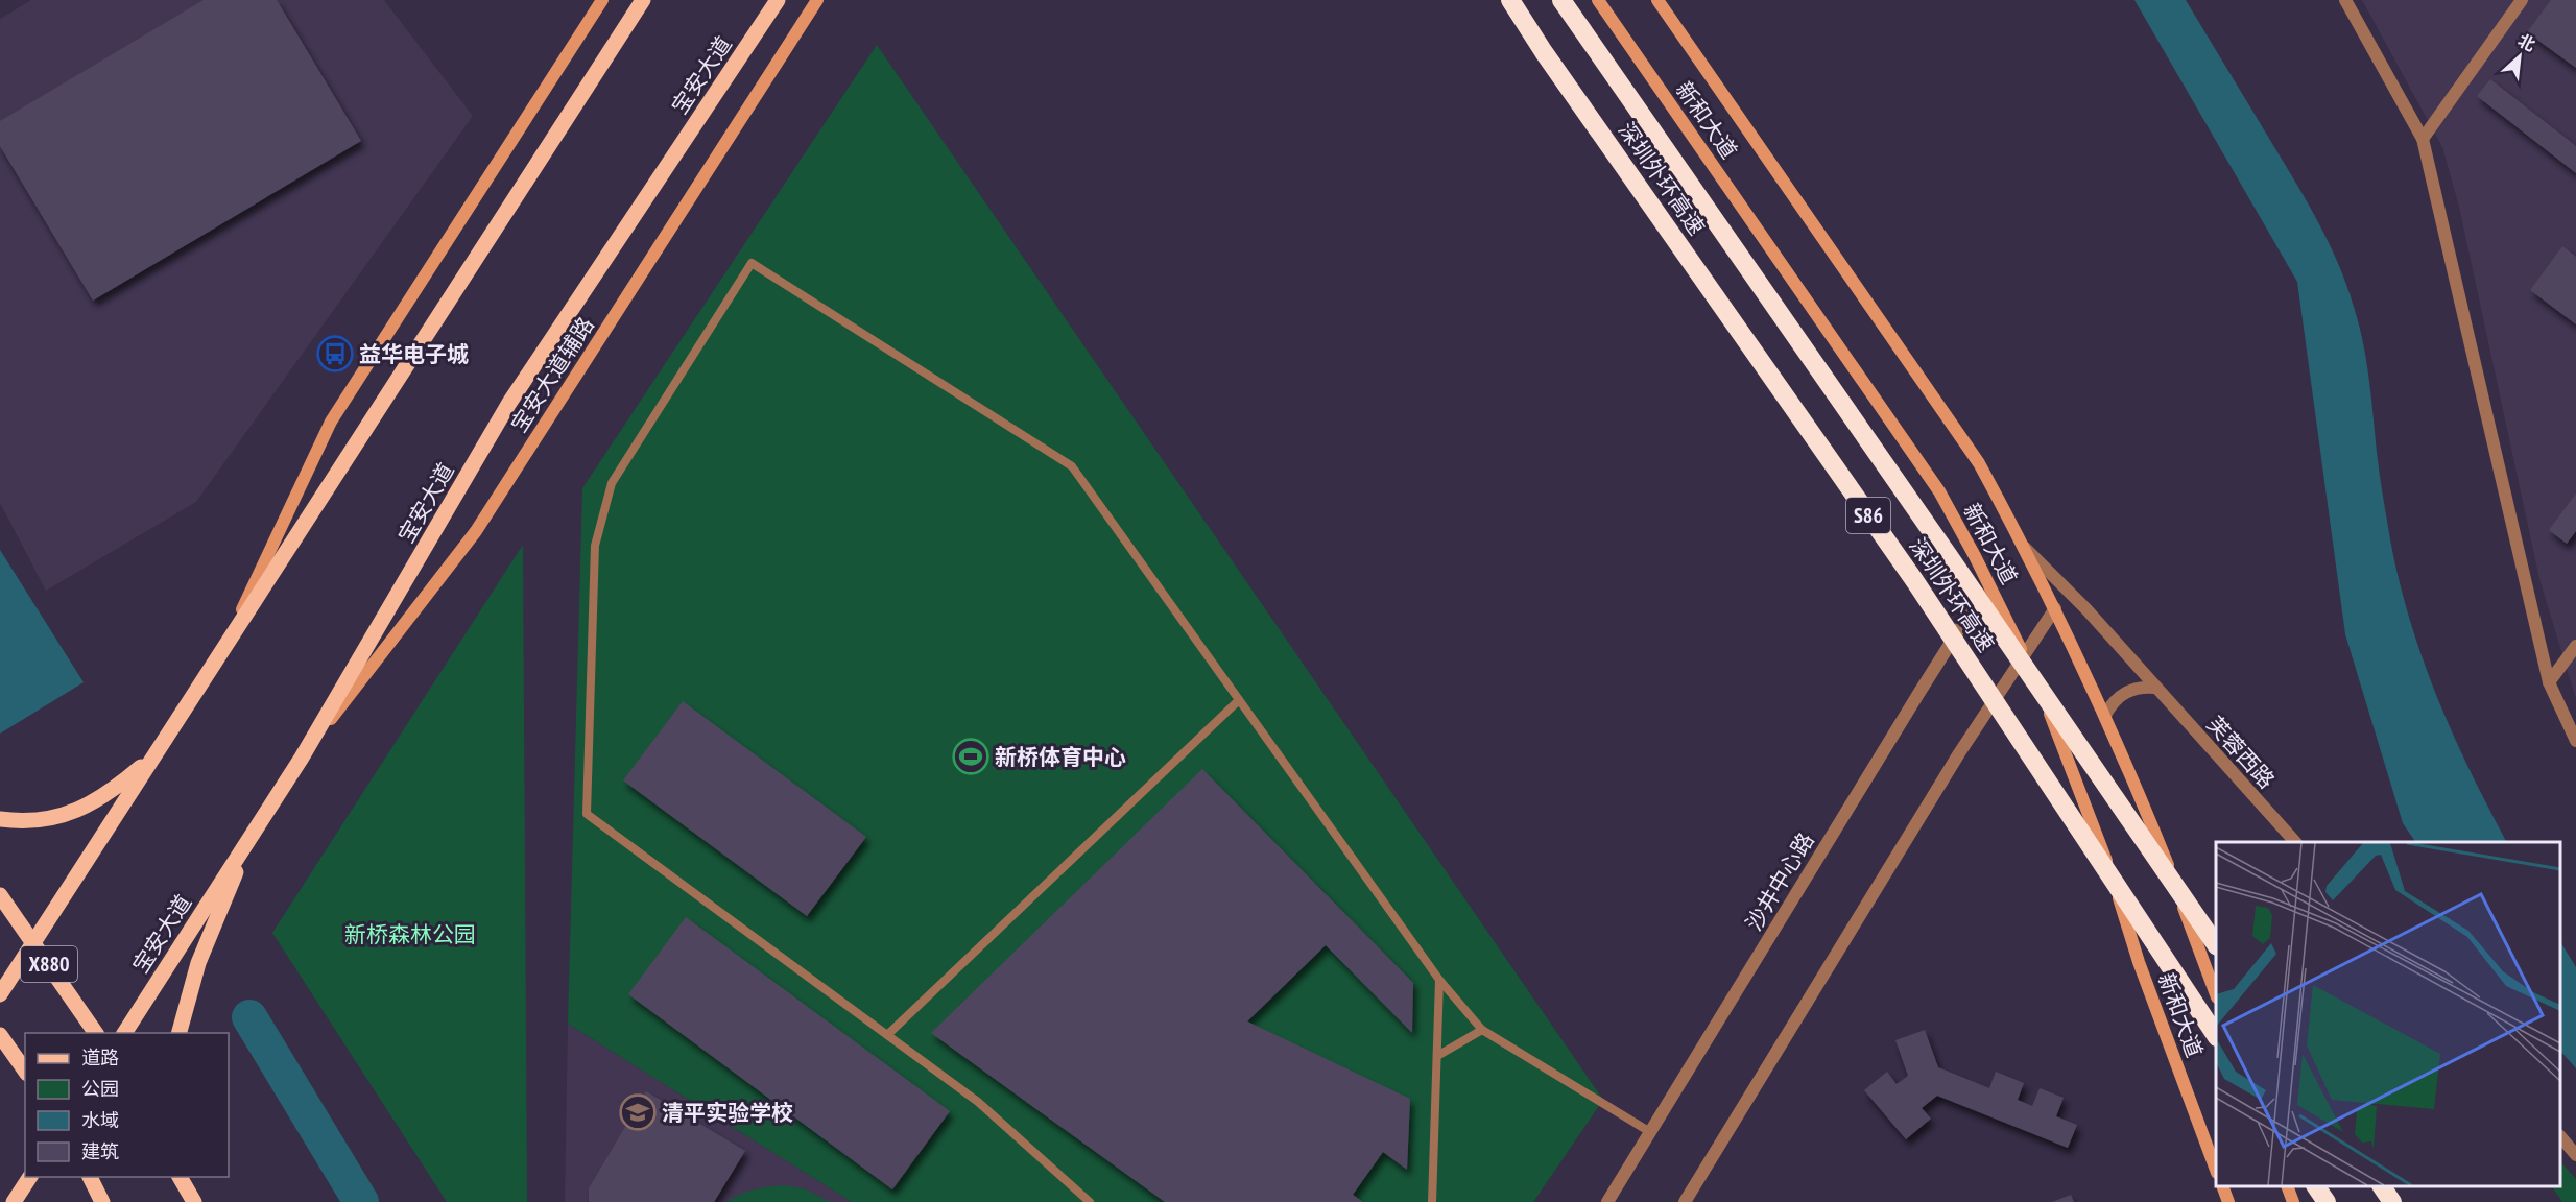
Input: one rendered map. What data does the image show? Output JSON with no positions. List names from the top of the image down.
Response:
{
  "streets": {
    "highway": ["深圳外环高速", "S86"],
    "main road": [
      "宝安大道",
      "新和大道",
      "宝安大道辅路",
      "X880"
    ],
    "street": ["芙蓉西路", "沙井中心路"]
  },
  "crossings": [
    ["宝安大道", "宝安大道辅路"],
    ["新和大道", "芙蓉西路"],
    ["新和大道", "沙井中心路"]
  ],
  "parks": ["新桥森林公园"],
  "places": {
    "bus stop": ["益华电子城"],
    "sports": ["新桥体育中心"],
    "school or university": ["清平实验学校"]
  },
  "legend": [
    "道路",
    "公园",
    "水域",
    "建筑"
  ],
  "north": "top right"
}
